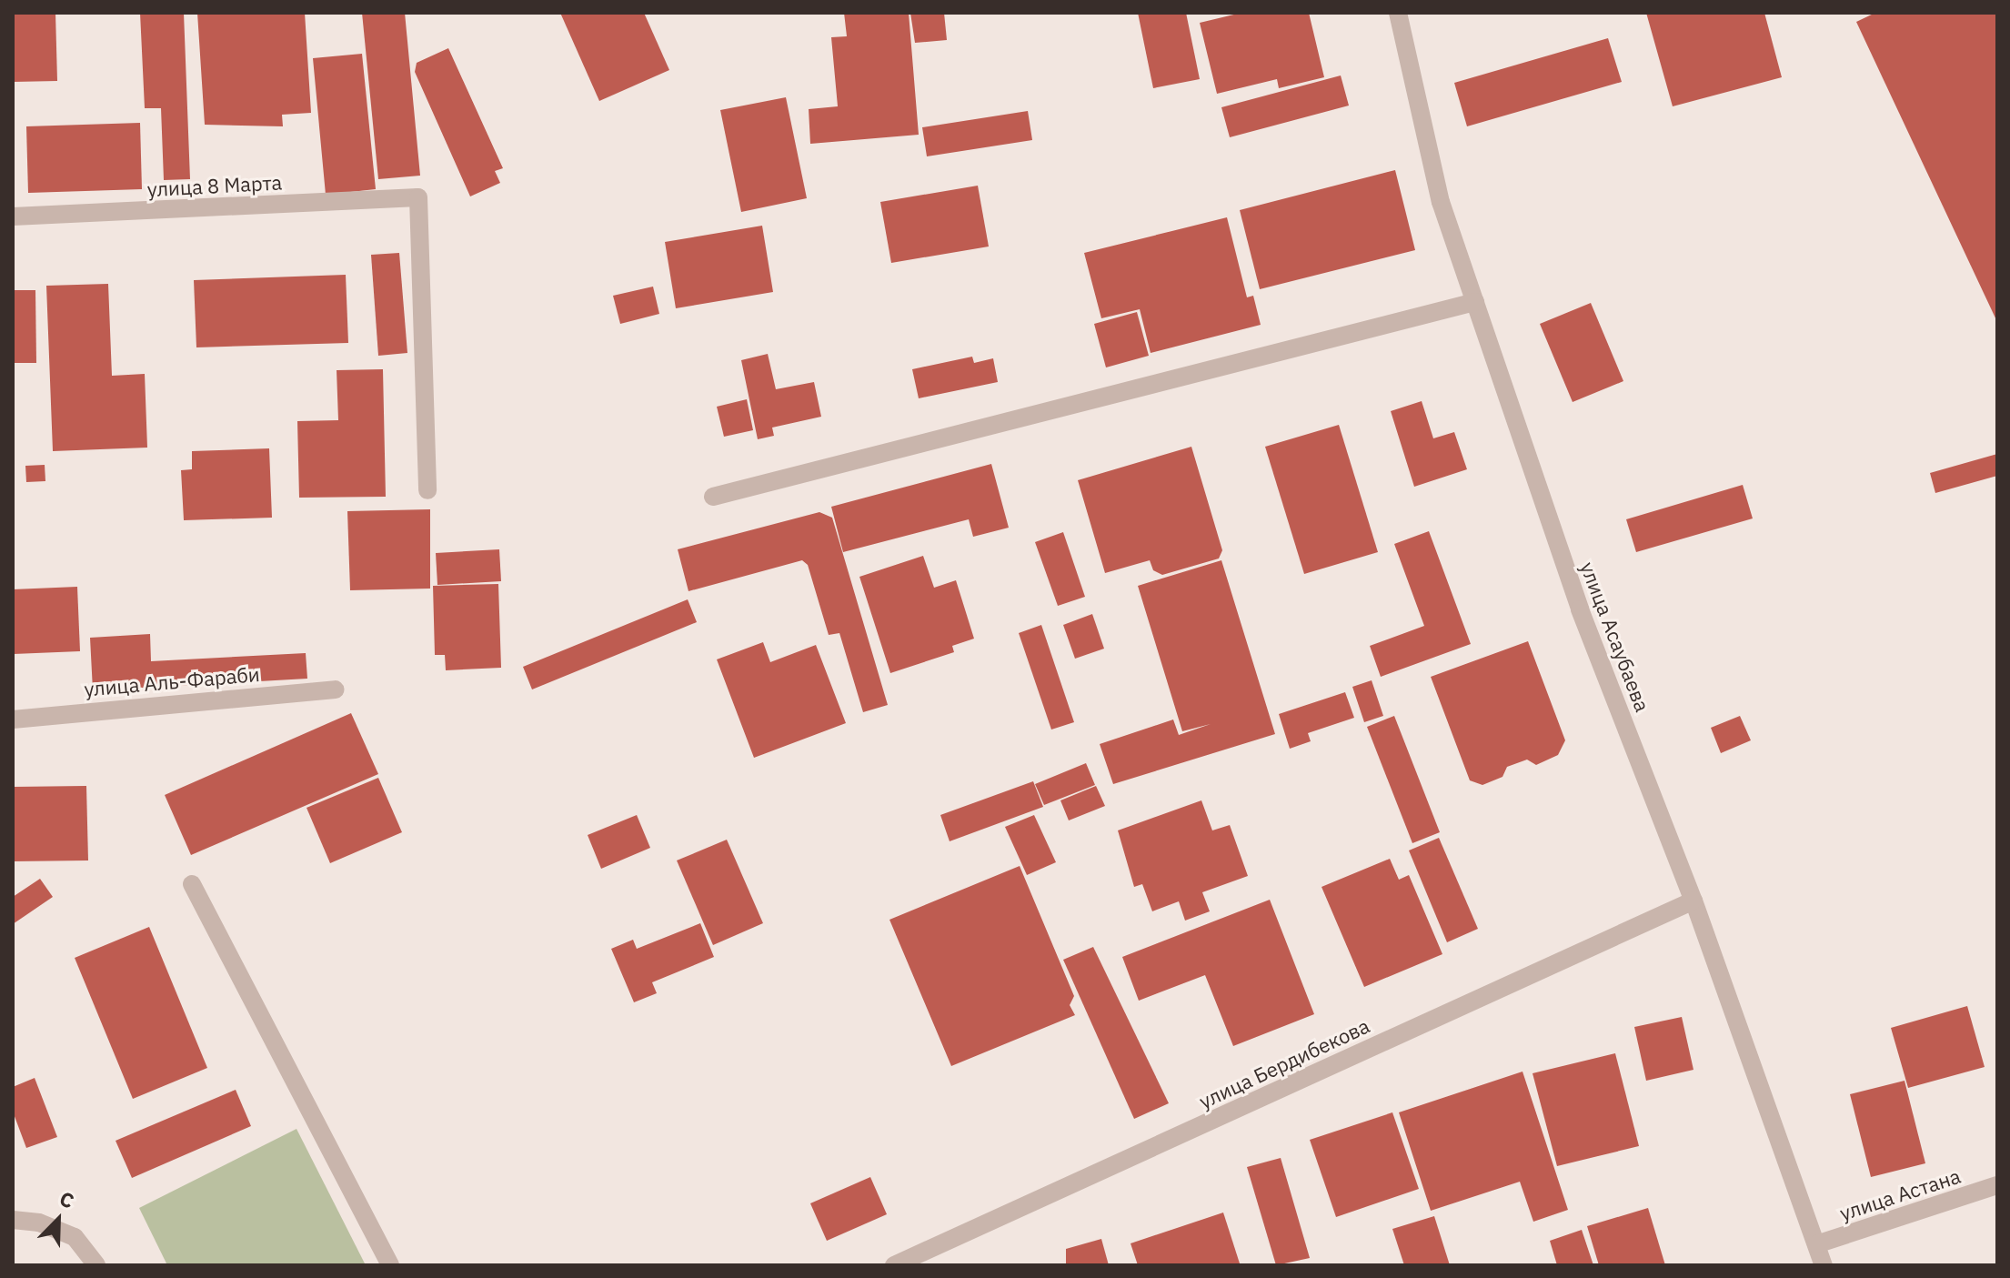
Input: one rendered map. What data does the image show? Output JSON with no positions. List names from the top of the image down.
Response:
{
  "streets": {
    "street": [
      "улица 8 Марта",
      "улица Асаубаева",
      "улица Аль-Фараби",
      "улица Бердибекова",
      "улица Астана"
    ]
  },
  "crossings": [
    ["улица Асаубаева", "улица Бердибекова"],
    ["улица Асаубаева", "улица Астана"]
  ],
  "north": "top right"
}
